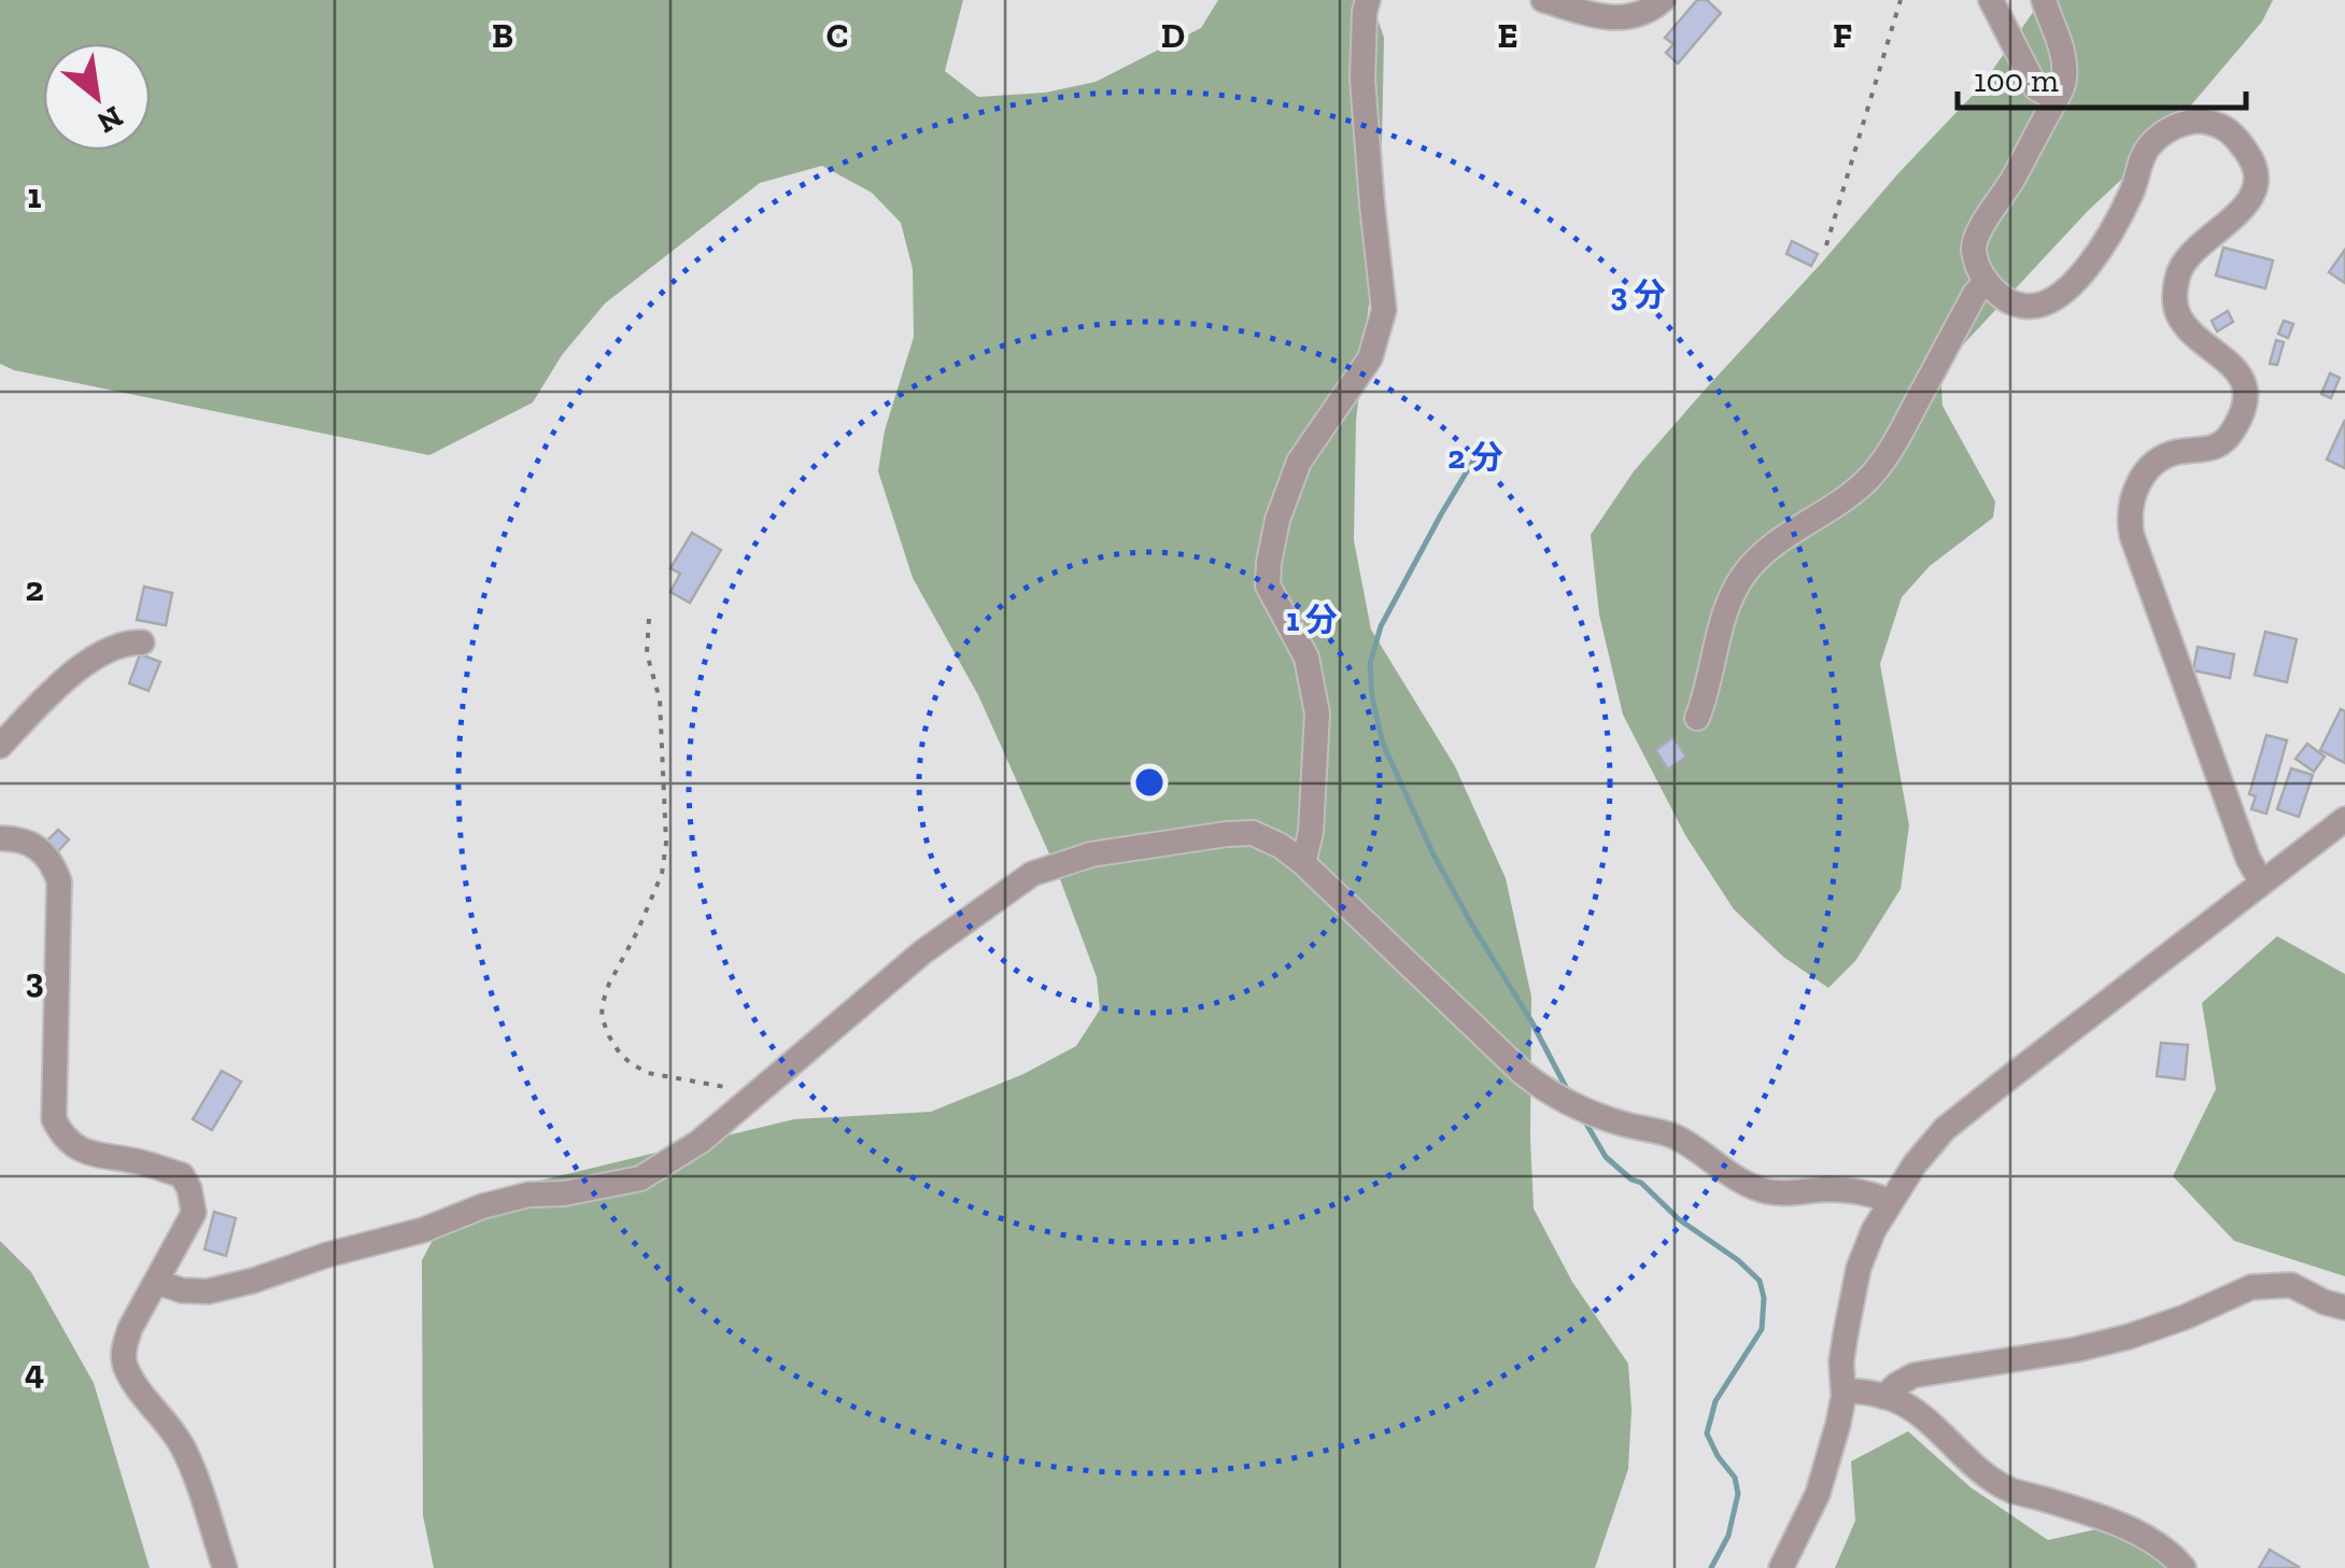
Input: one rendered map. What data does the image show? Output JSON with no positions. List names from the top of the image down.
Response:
{
  "scale_bar": "100 m",
  "north": "bottom right",
  "grid": {
    "columns": [
      "B",
      "C",
      "D",
      "E",
      "F"
    ],
    "rows": [
      "1",
      "2",
      "3",
      "4"
    ]
  },
  "rings": ["3 分", "2 分", "1 分"]
}
